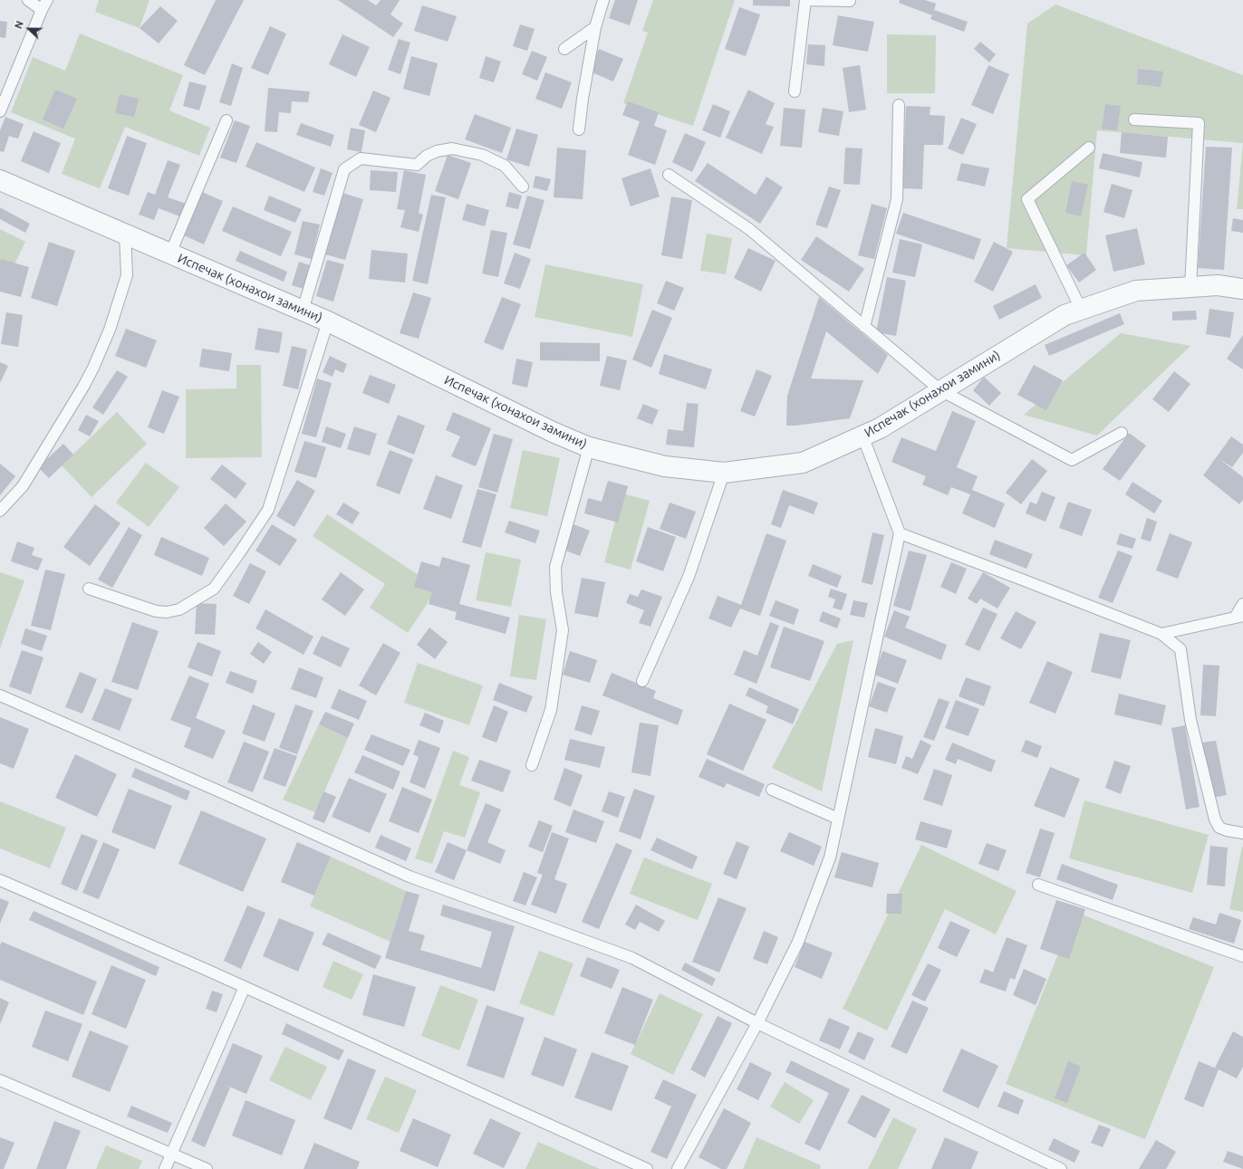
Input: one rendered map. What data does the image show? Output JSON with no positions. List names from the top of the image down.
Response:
{
  "streets": {
    "street": ["Испечак (хонахои замини)"]
  },
  "north": "left"
}
